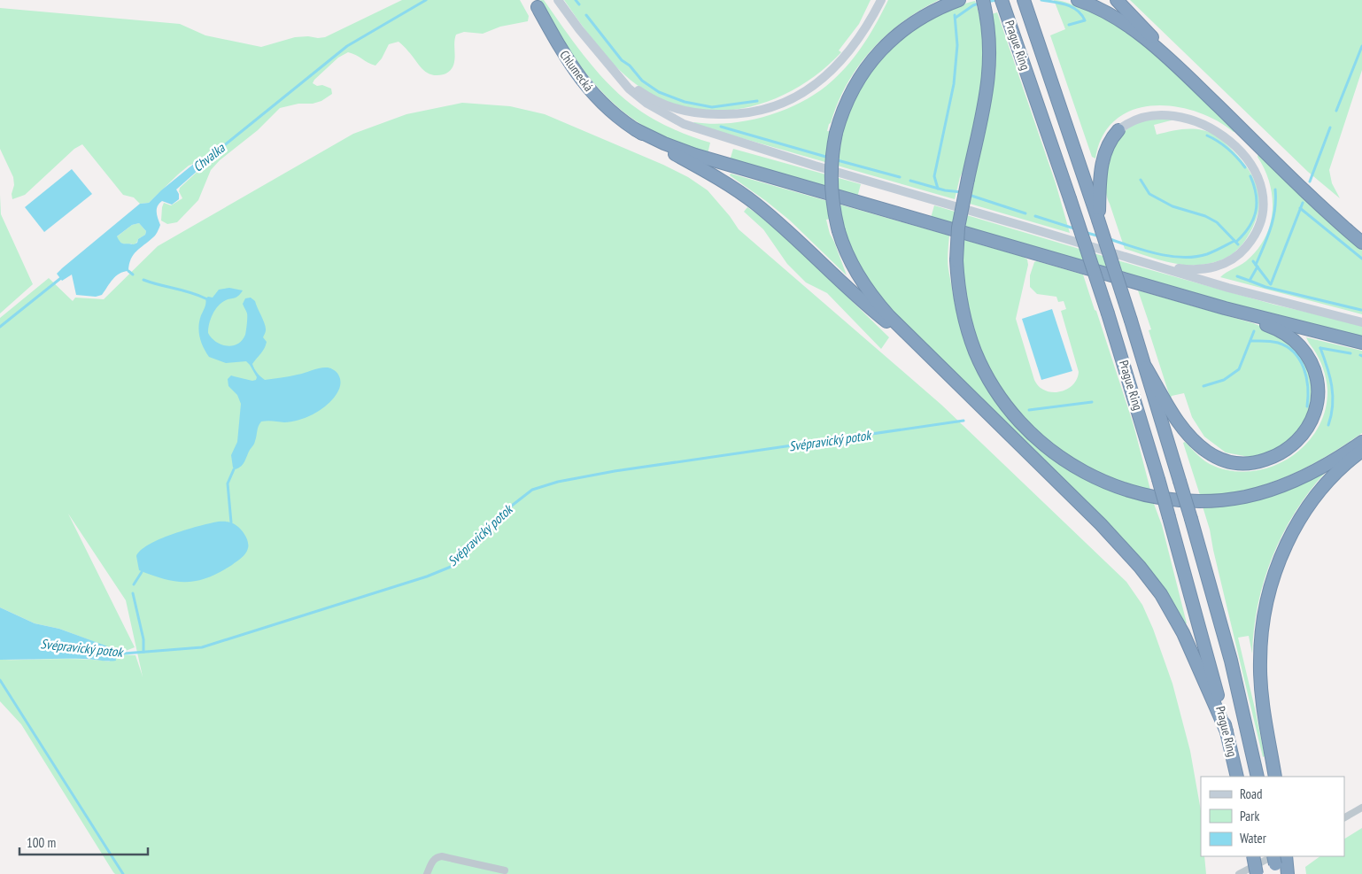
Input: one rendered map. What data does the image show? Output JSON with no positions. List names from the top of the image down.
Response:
{
  "streets": {
    "highway": ["Prague Ring", "Chlumecká"]
  },
  "water": ["Chvalka", "Svépravický potok"],
  "legend": ["Road", "Park", "Water"],
  "scale_bar": "100 m"
}
